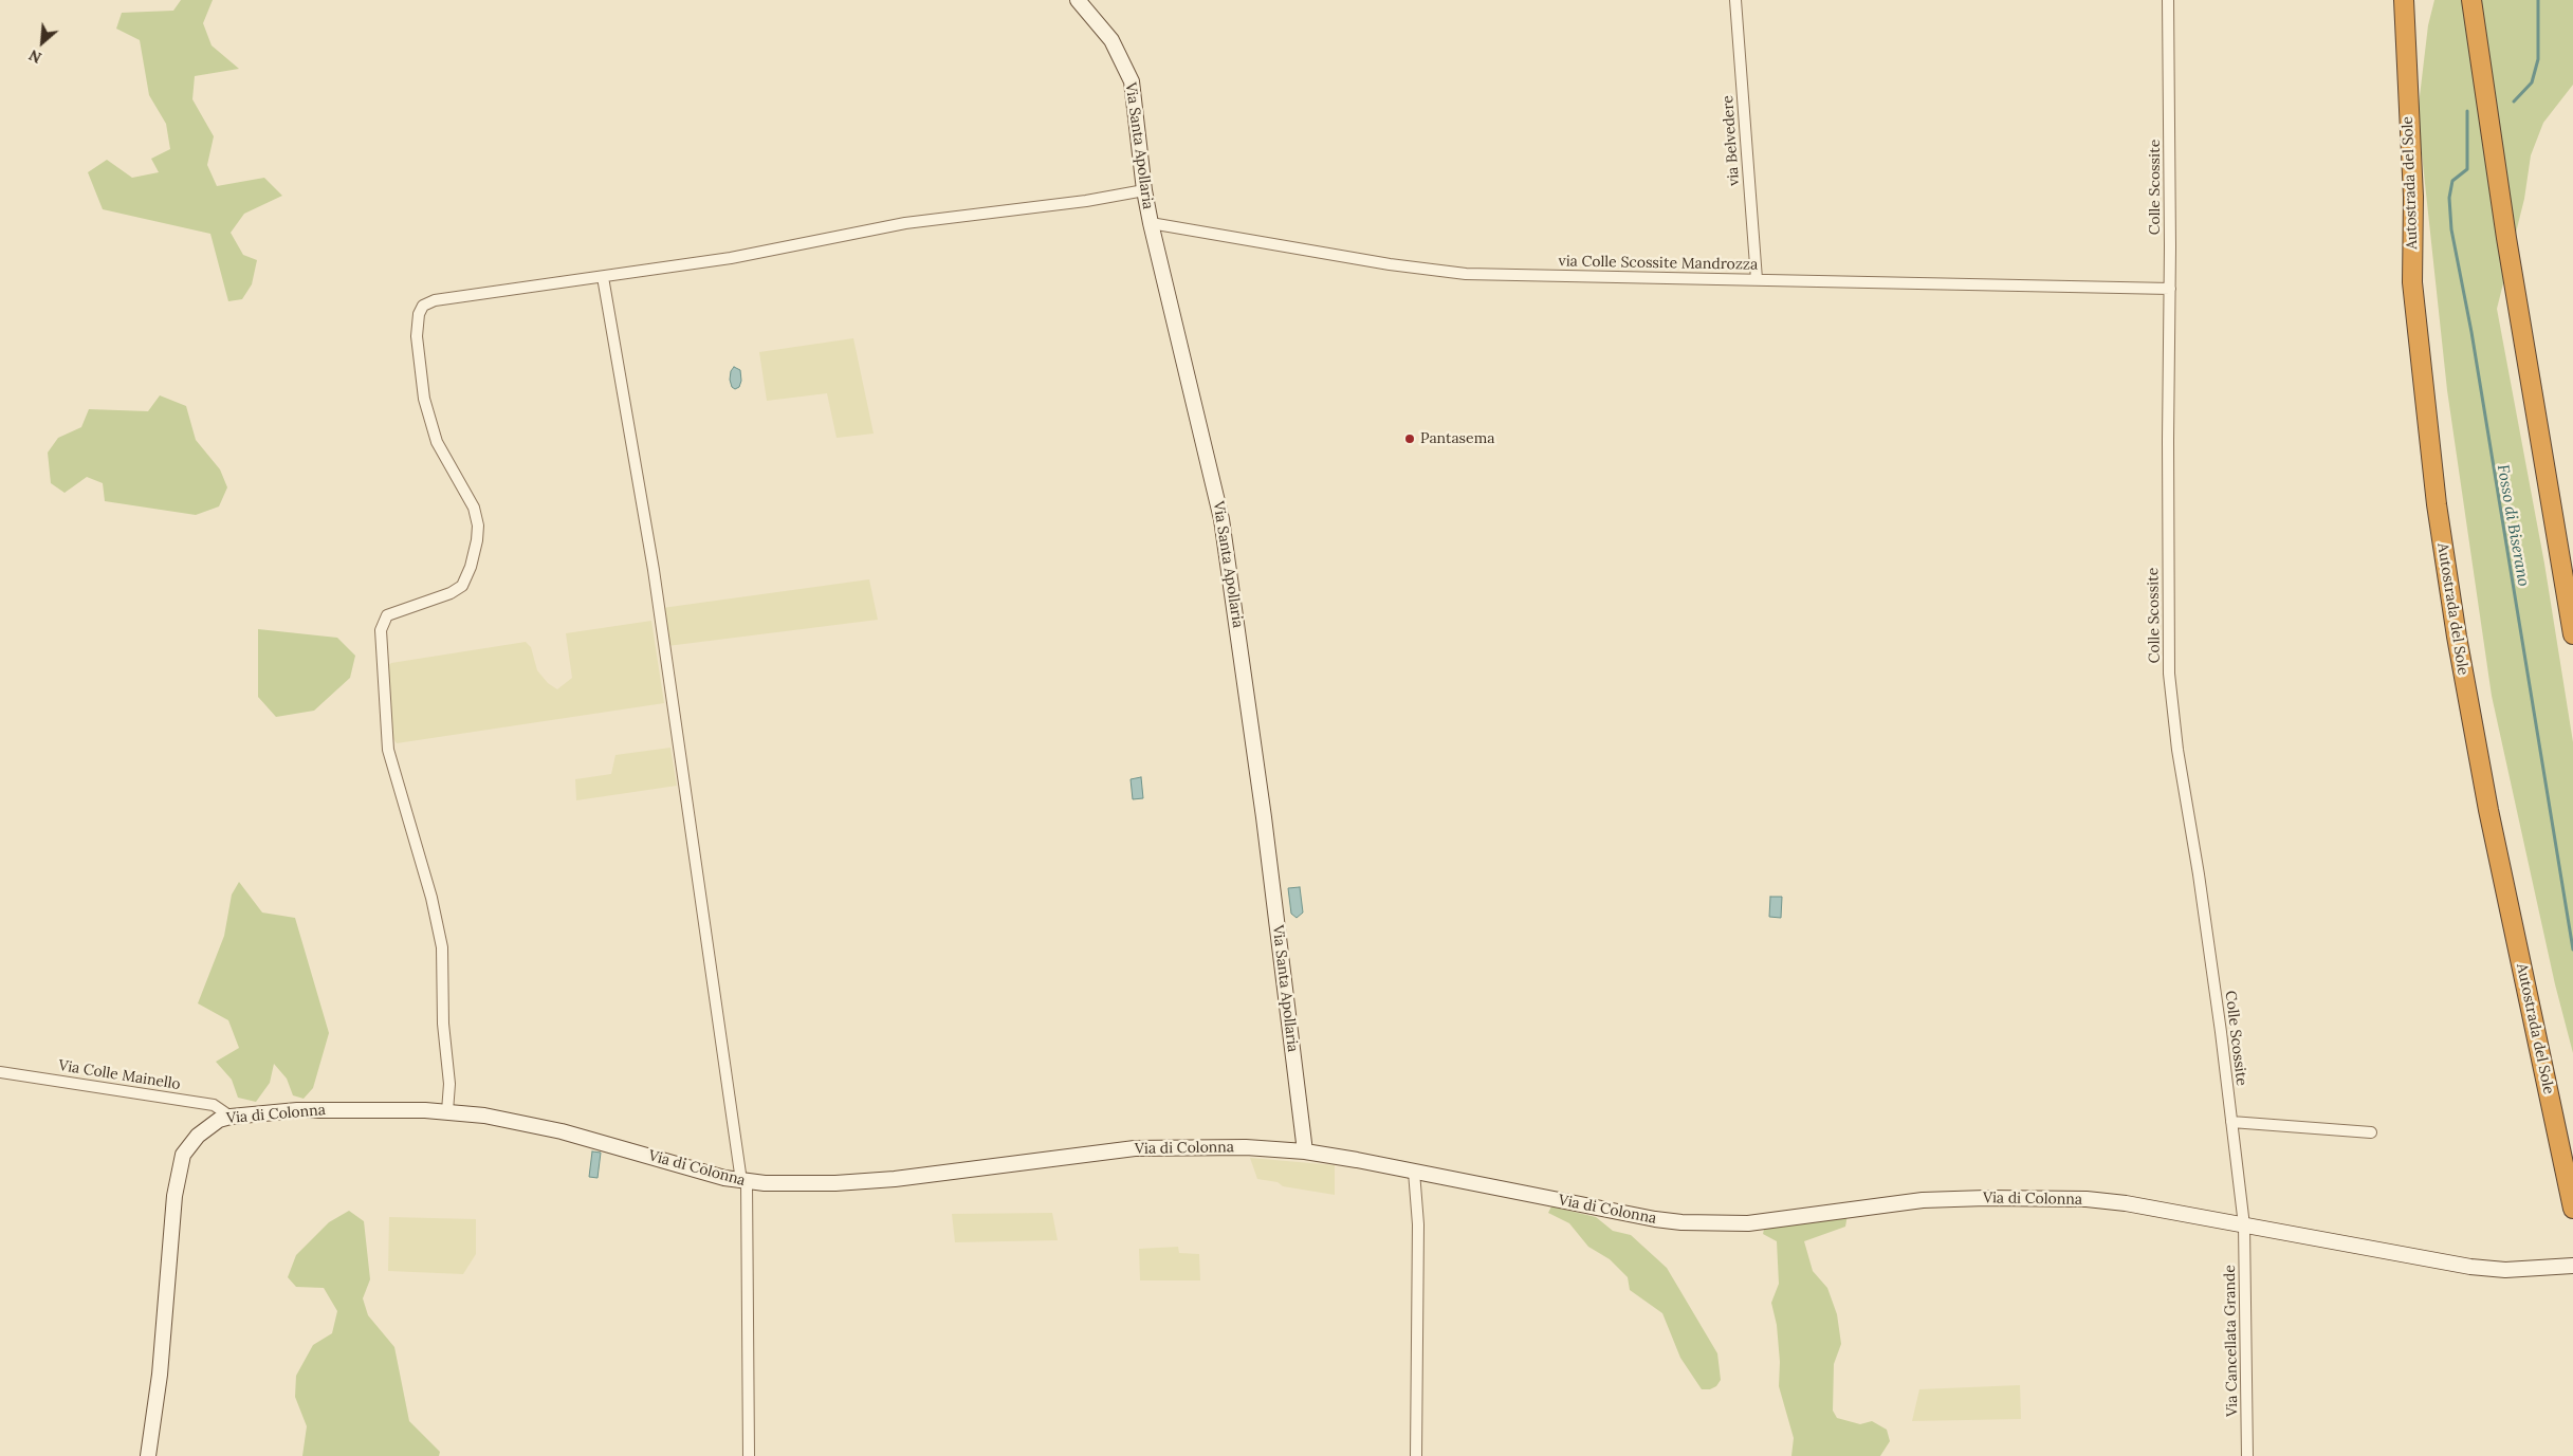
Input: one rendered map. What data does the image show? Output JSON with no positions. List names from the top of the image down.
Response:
{
  "streets": {
    "highway": ["Autostrada del Sole"],
    "street": [
      "via Belvedere",
      "Via Santa Apollaria",
      "Colle Scossite",
      "via Colle Scossite Mandrozza",
      "Via Colle Mainello",
      "Via di Colonna",
      "Via Cancellata Grande"
    ]
  },
  "crossings": [
    ["via Belvedere", "via Colle Scossite Mandrozza"],
    ["Via Santa Apollaria", "via Colle Scossite Mandrozza"],
    ["Via Santa Apollaria", "Via di Colonna"],
    ["Colle Scossite", "via Colle Scossite Mandrozza"],
    ["Colle Scossite", "Via di Colonna"],
    ["Colle Scossite", "Via Cancellata Grande"],
    ["Via Colle Mainello", "Via di Colonna"],
    ["Via di Colonna", "Via Cancellata Grande"]
  ],
  "water": ["Fosso di Biserano"],
  "places": ["Pantasema"],
  "north": "bottom left"
}
